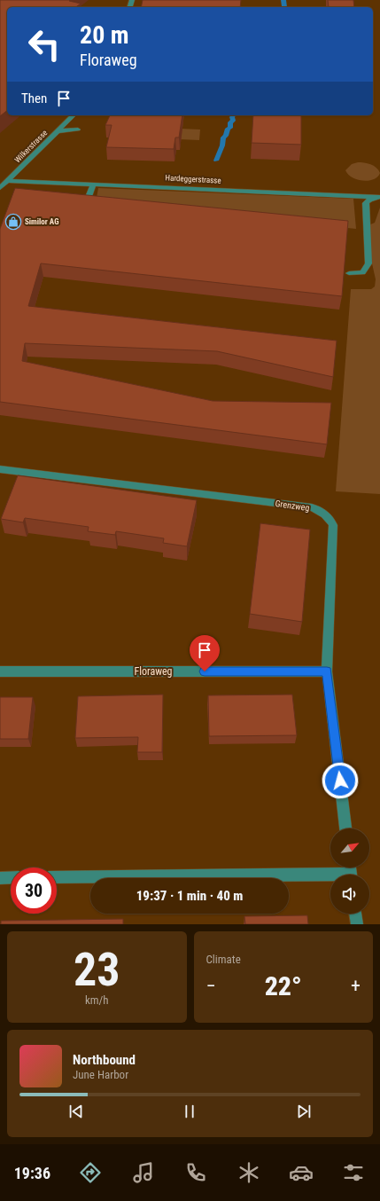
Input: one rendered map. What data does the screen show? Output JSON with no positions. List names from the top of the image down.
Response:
{
  "streets": {
    "street": [
      "Wilkerstrasse",
      "Hardeggerstrasse",
      "Grenzweg",
      "Floraweg"
    ]
  },
  "crossings": [
    ["Wilkerstrasse", "Hardeggerstrasse"],
    ["Grenzweg", "Floraweg"]
  ],
  "places": {
    "shop": ["Similor AG"]
  },
  "north": "top right",
  "page": {
    "turn": ["20 m", "Floraweg"],
    "then": "Then",
    "limit": "30",
    "trip": "19:37 · 1 min · 40 m",
    "tile": [
      ["23", "km/h"],
      "Climate"
    ],
    "heat": ["−", "22°", "+"],
    "song": ["Northbound", "June Harbor"],
    "tabs": "19:36"
  }
}
